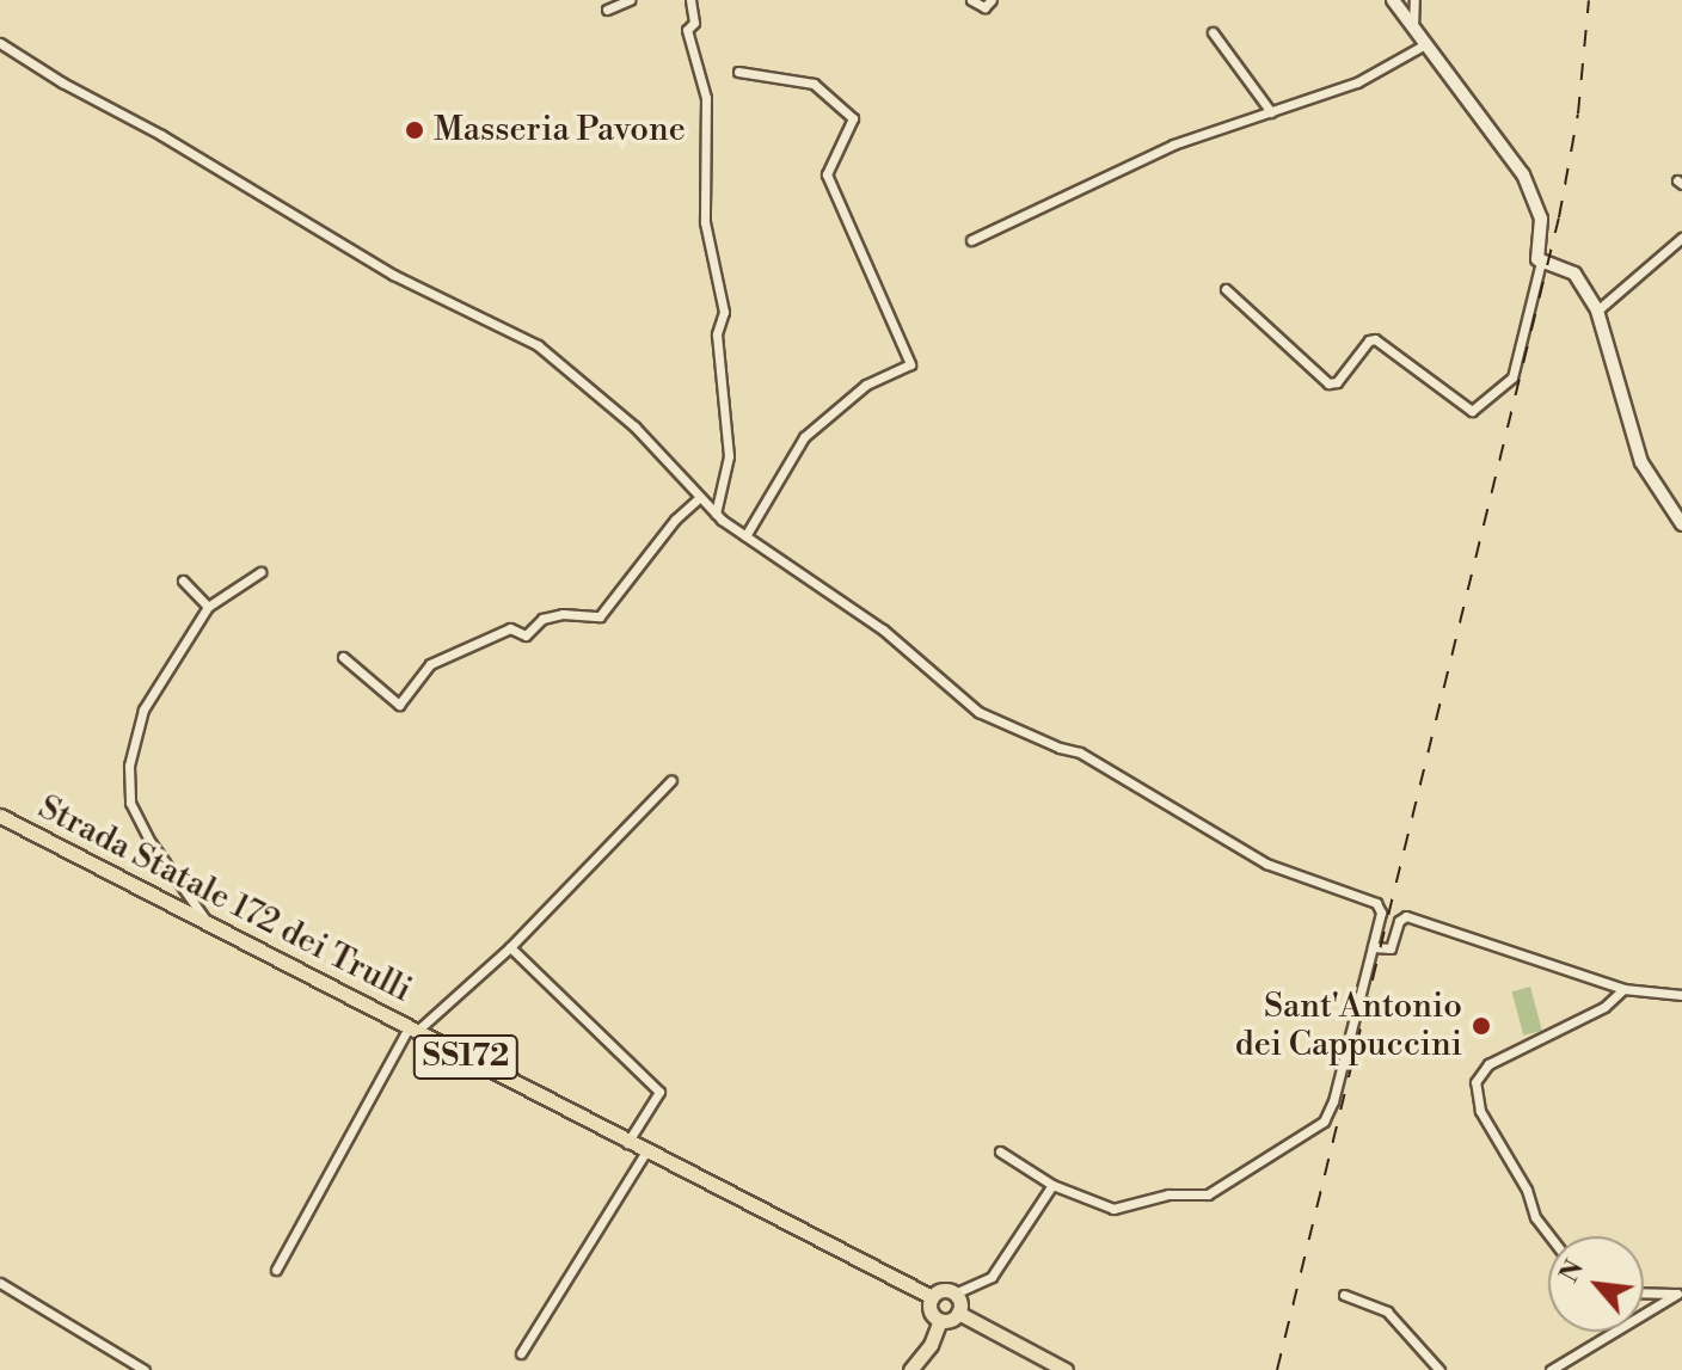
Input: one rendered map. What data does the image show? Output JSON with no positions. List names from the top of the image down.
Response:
{
  "streets": {
    "main road": ["Strada Statale 172 dei Trulli", "SS172"]
  },
  "places": ["Masseria Pavone", "Sant'Antonio dei Cappuccini"],
  "north": "top left"
}
